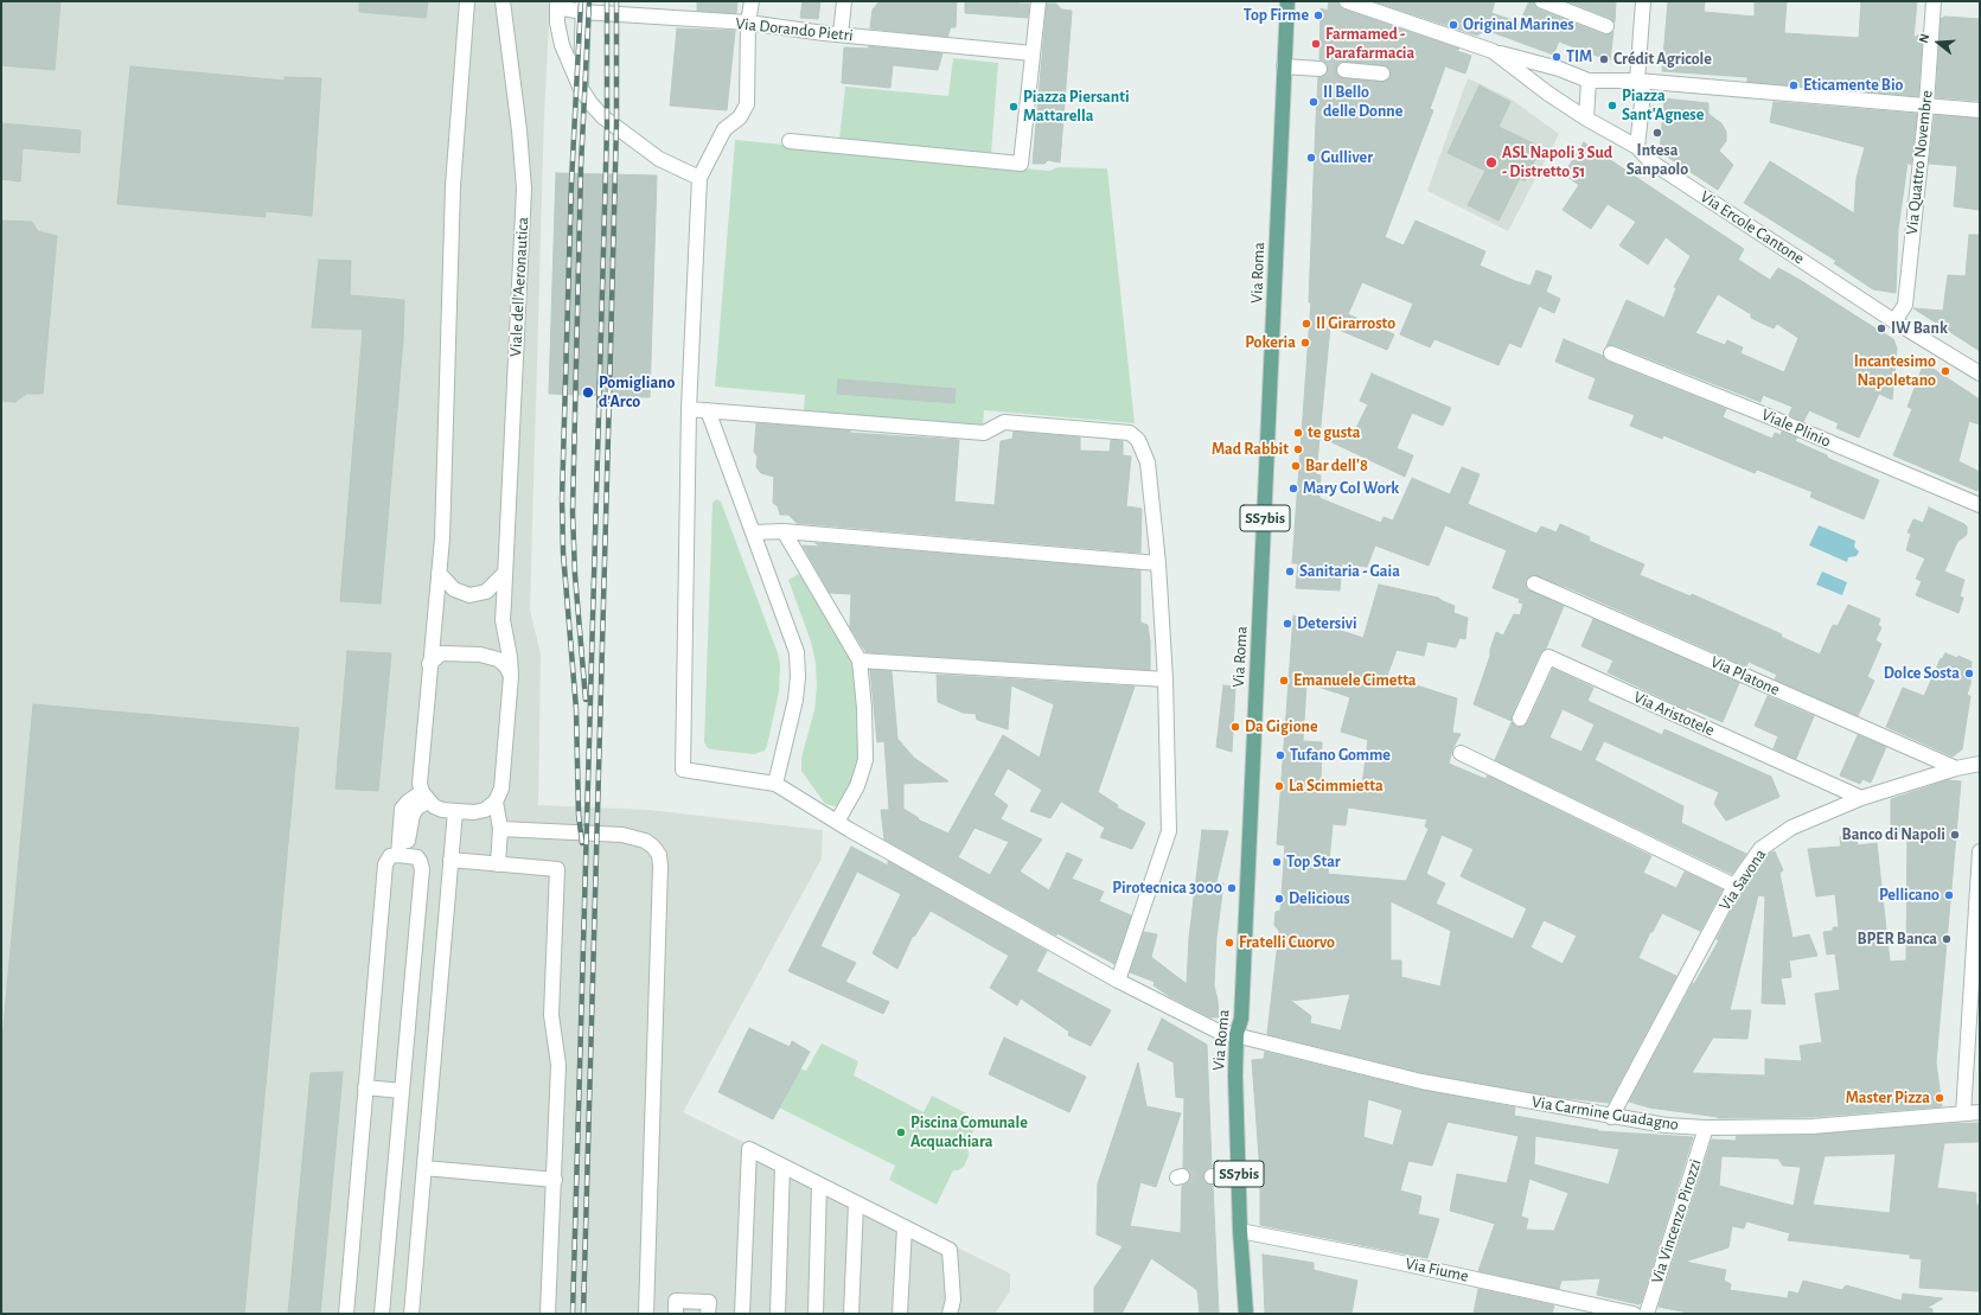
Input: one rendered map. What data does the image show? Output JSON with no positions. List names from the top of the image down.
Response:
{
  "streets": {
    "main road": ["Via Roma", "SS7bis"],
    "street": [
      "Via Dorando Pietri",
      "Via Quattro Novembre",
      "Via Ercole Cantone",
      "Viale dell’Aeronautica",
      "Viale Plinio",
      "Via Platone",
      "Via Aristotele",
      "Via Savona",
      "Via Carmine Guadagno",
      "Via Vincenzo Pirozzi",
      "Via Fiume"
    ]
  },
  "crossings": [
    ["Via Quattro Novembre", "Via Ercole Cantone"],
    ["Via Roma", "Via Carmine Guadagno"],
    ["Via Roma", "Via Fiume"],
    ["Via Platone", "Via Savona"],
    ["Via Aristotele", "Via Savona"],
    ["Via Savona", "Via Carmine Guadagno"],
    ["Via Carmine Guadagno", "Via Vincenzo Pirozzi"]
  ],
  "places": [
    "Top Firme",
    "Original Marines",
    "Farmamed - Parafarmacia",
    "TIM",
    "Crédit Agricole",
    "Eticamente Bio",
    "Il Bello delle Donne",
    "Piazza Sant'Agnese",
    "Piazza Piersanti Mattarella",
    "Intesa Sanpaolo",
    "Gulliver",
    "ASL Napoli 3 Sud - Distretto 51",
    "Il Girarrosto",
    "IW Bank",
    "Pokeria",
    "Incantesimo Napoletano",
    "Pomigliano d’Arco",
    "te gusta",
    "Mad Rabbit",
    "Bar dell'8",
    "Mary Col Work",
    "Sanitaria - Gaia",
    "Detersivi",
    "Dolce Sosta",
    "Emanuele Cimetta",
    "Da Gigione",
    "Tufano Gomme",
    "La Scimmietta",
    "Banco di Napoli",
    "Top Star",
    "Pirotecnica 3000",
    "Pellicano",
    "Delicious",
    "BPER Banca",
    "Fratelli Cuorvo",
    "Master Pizza",
    "Piscina Comunale Acquachiara"
  ],
  "north": "left"
}
